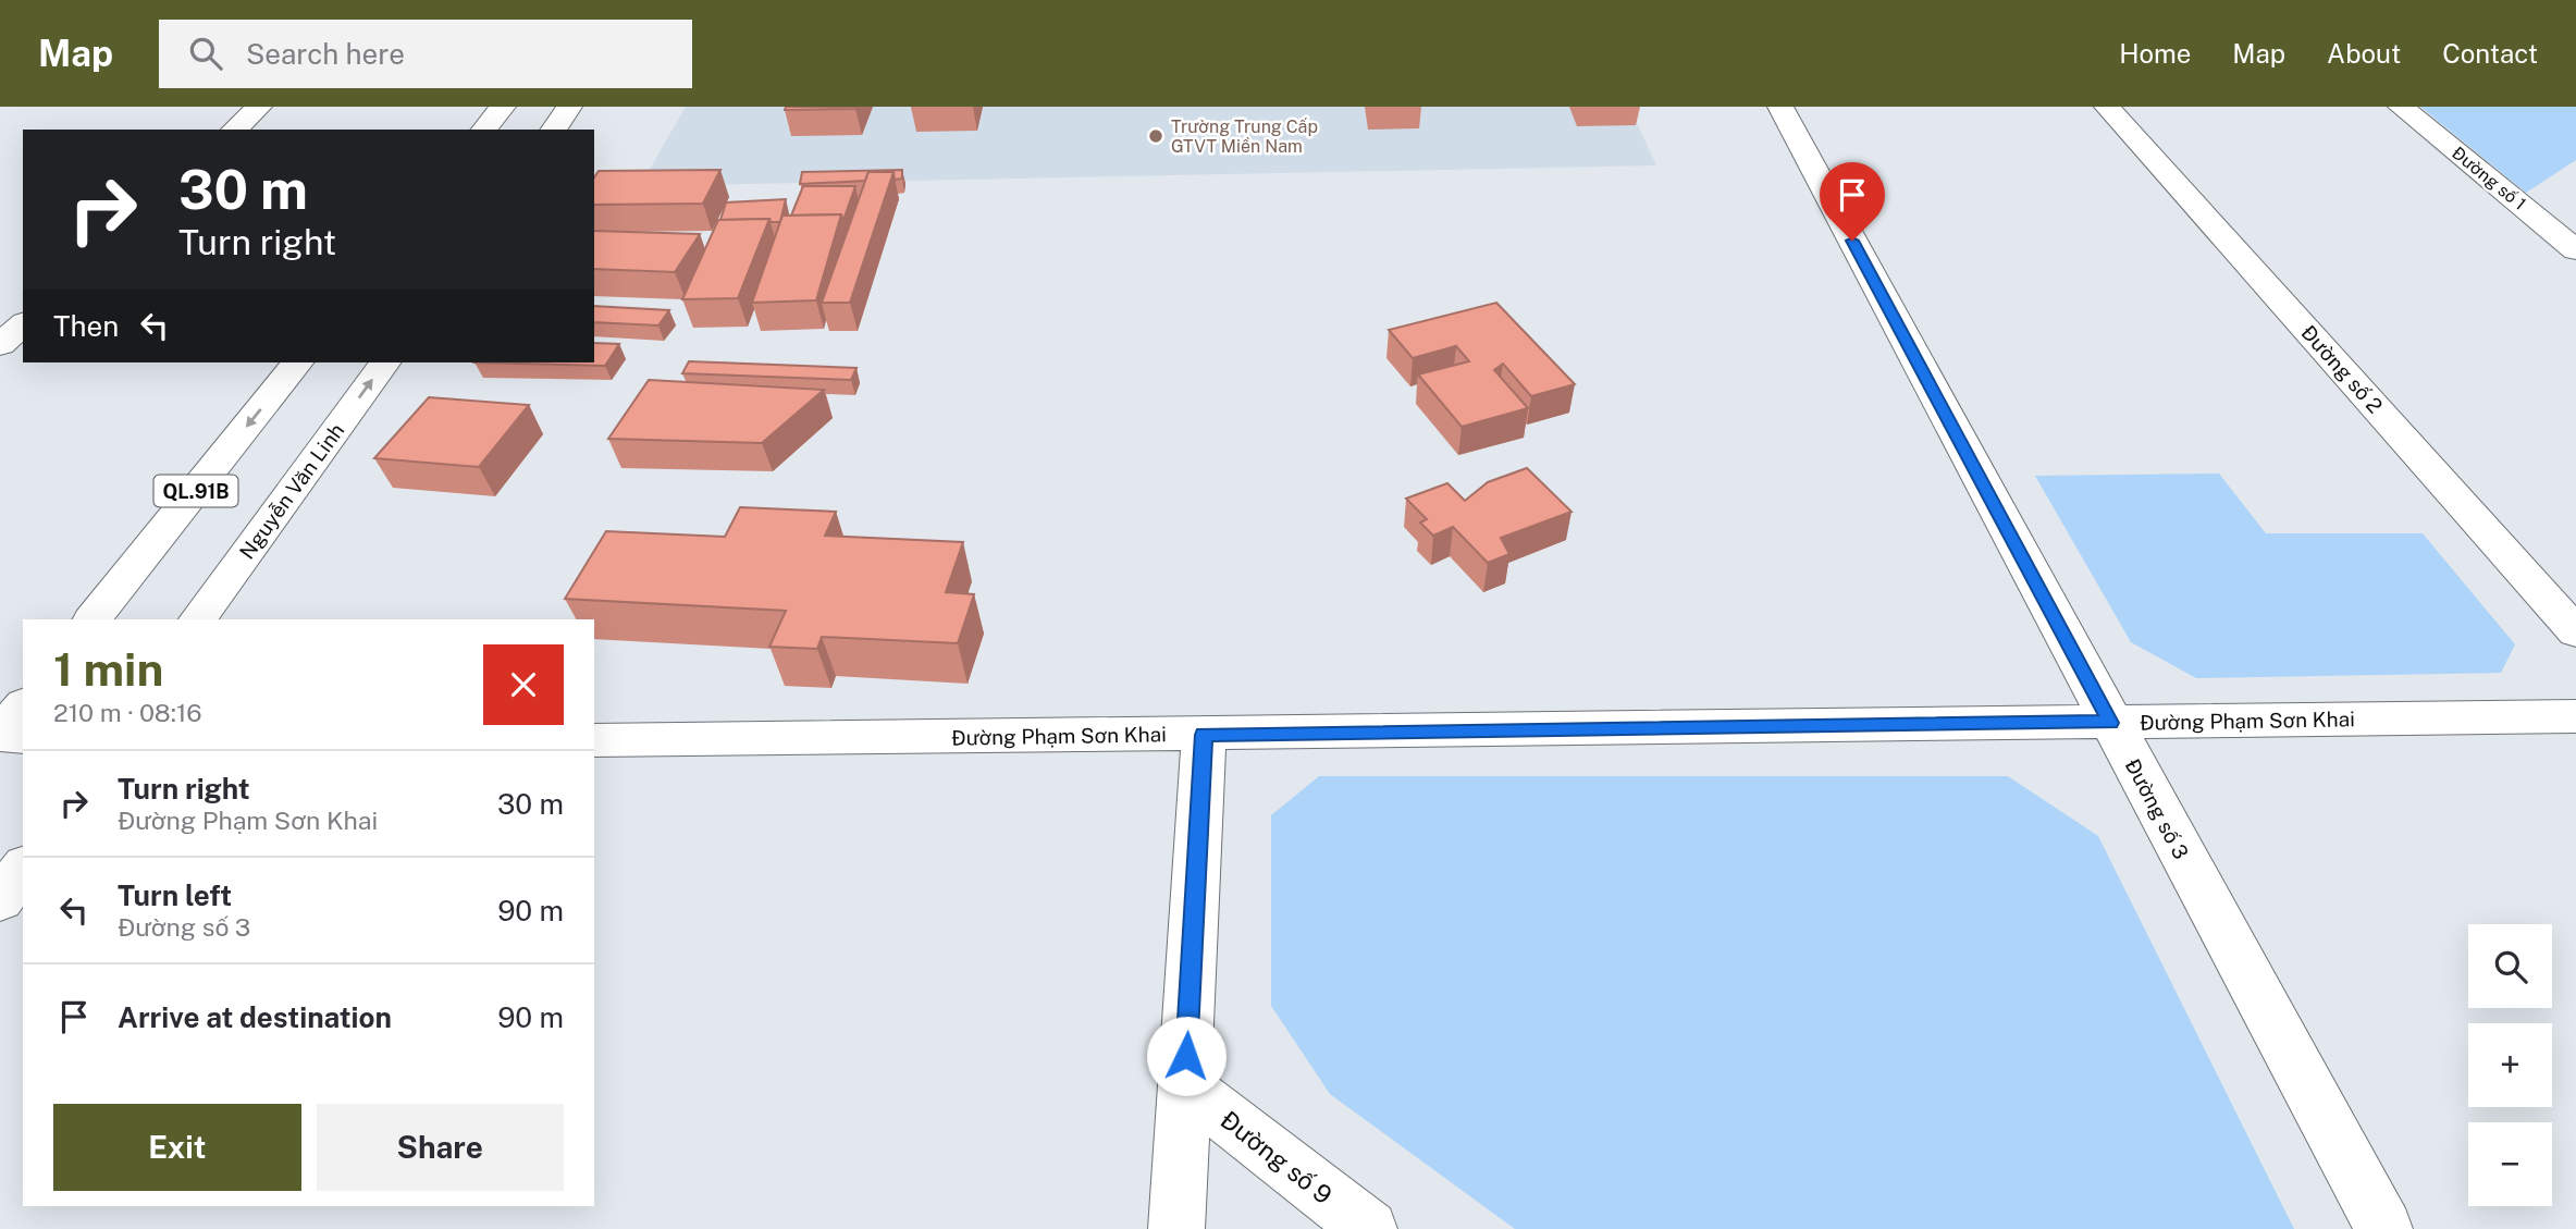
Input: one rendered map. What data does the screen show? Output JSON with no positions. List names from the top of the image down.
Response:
{
  "streets": {
    "main road": [
      "Đường số 1",
      "Đường số 2",
      "QL.91B",
      "Nguyễn Văn Linh",
      "Đường Phạm Sơn Khai",
      "Đường số 3",
      "Đường số 9"
    ]
  },
  "crossings": [
    ["Đường Phạm Sơn Khai", "Đường số 3"]
  ],
  "places": ["Trường Trung Cấp GTVT Miền Nam"],
  "page": {
    "header": "Map",
    "search": "Search here",
    "nav": [
      "Home",
      "Map",
      "About",
      "Contact"
    ],
    "turn": ["30 m", "Turn right"],
    "then": "Then",
    "heading": ["1 min", "210 m · 08:16"],
    "list": [
      {
        "name": "Turn right",
        "note": "Đường Phạm Sơn Khai",
        "value": "30 m"
      },
      {
        "name": "Turn left",
        "note": "Đường số 3",
        "value": "90 m"
      },
      {
        "name": "Arrive at destination",
        "value": "90 m"
      }
    ],
    "map_buttons": ["+", "−"],
    "buttons": ["Exit", "Share"]
  }
}
